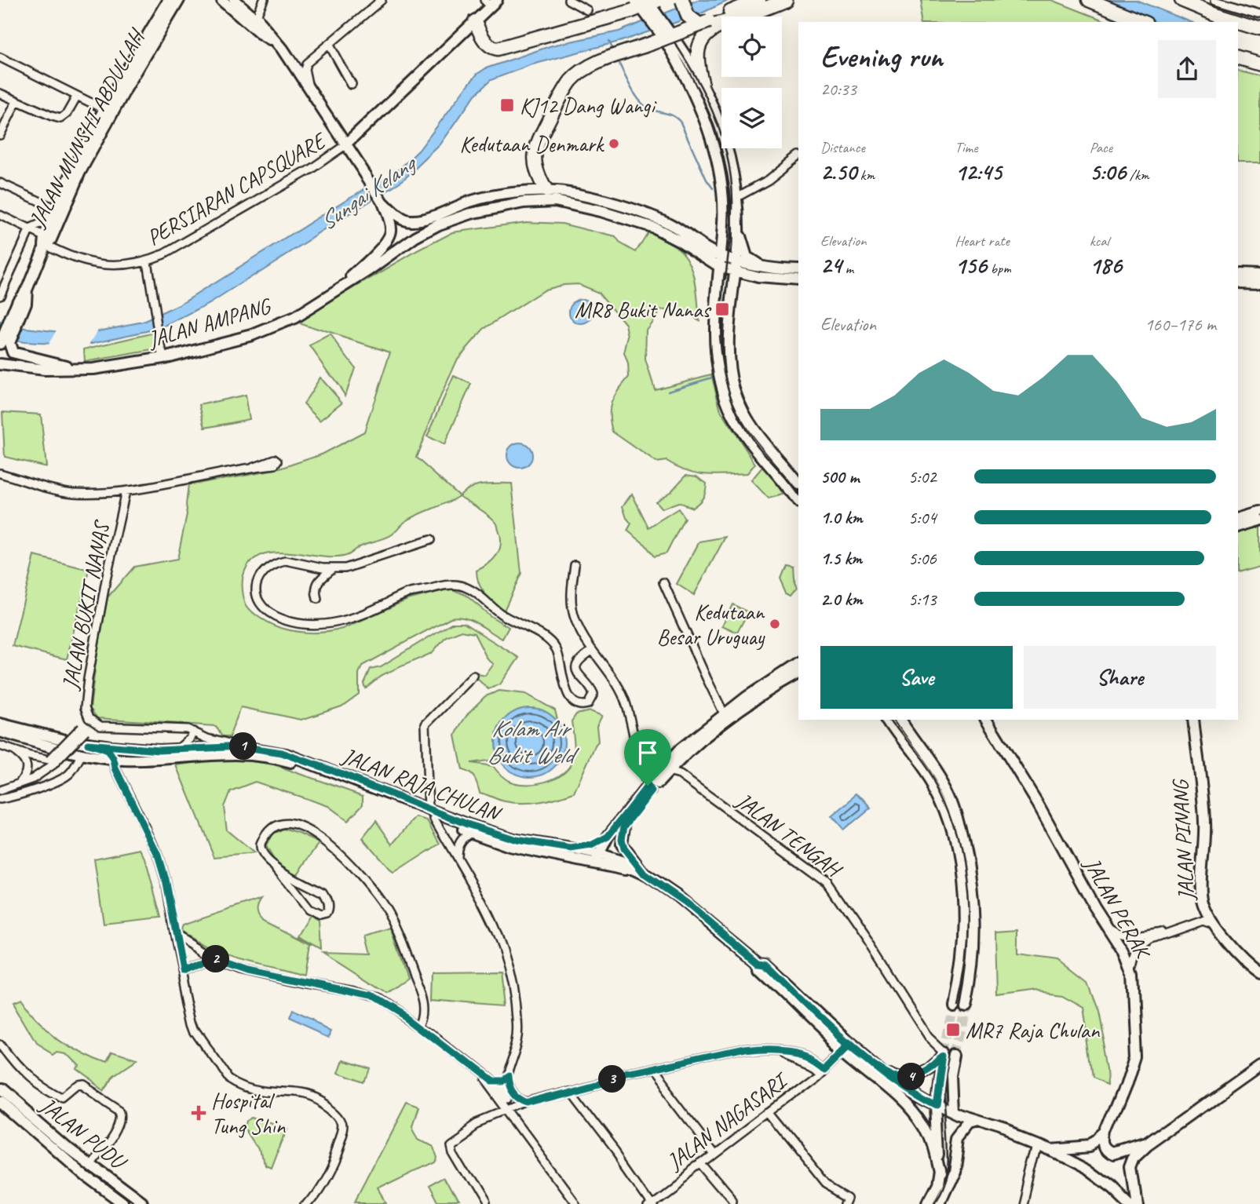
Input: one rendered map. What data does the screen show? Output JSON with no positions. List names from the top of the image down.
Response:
{
  "streets": {
    "main road": [
      "JALAN MUNSHI ABDULLAH",
      "JALAN AMPANG",
      "JALAN RAJA CHULAN",
      "JALAN PINANG",
      "JALAN PERAK",
      "JALAN PUDU"
    ],
    "street": [
      "PERSIARAN CAPSQUARE",
      "JALAN BUKIT NANAS",
      "JALAN TENGAH",
      "JALAN NAGASARI"
    ]
  },
  "crossings": [
    ["JALAN MUNSHI ABDULLAH", "PERSIARAN CAPSQUARE"],
    ["JALAN MUNSHI ABDULLAH", "JALAN AMPANG"],
    ["JALAN RAJA CHULAN", "JALAN NAGASARI"]
  ],
  "water": ["Sungai Kelang", "Kolam Air Bukit Weld"],
  "places": {
    "transit": ["KJ12 Dang Wangi", "MR8 Bukit Nanas", "MR7 Raja Chulan"],
    "other": ["Kedutaan Denmark", "Kedutaan Besar Uruguay"],
    "health": ["Hospital Tung Shin"]
  },
  "page": {
    "heading": ["Evening run", "20:33"],
    "stats": [
      ["Distance", "2.50 km"],
      ["Time", "12:45"],
      ["Pace", "5:06 /km"],
      ["Elevation", "24 m"],
      ["Heart rate", "156 bpm"],
      ["kcal", "186"]
    ],
    "chart": ["Elevation", "160–176 m"],
    "list": [
      {
        "name": "500 m",
        "note": "5:02"
      },
      {
        "name": "1.0 km",
        "note": "5:04"
      },
      {
        "name": "1.5 km",
        "note": "5:06"
      },
      {
        "name": "2.0 km",
        "note": "5:13"
      }
    ],
    "buttons": ["Save", "Share"],
    "pins": [
      "1",
      "2",
      "4",
      "3"
    ]
  }
}
